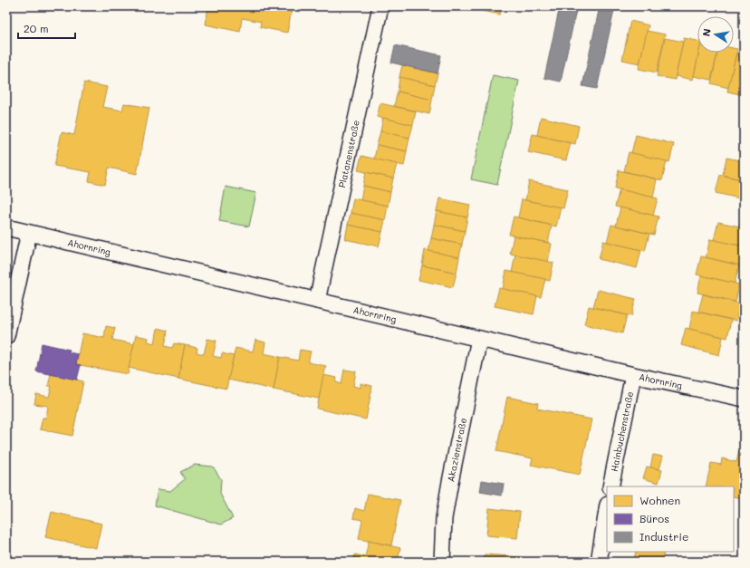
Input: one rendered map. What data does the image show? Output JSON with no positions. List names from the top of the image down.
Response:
{
  "streets": {
    "street": [
      "Platanenstraße",
      "Ahornring",
      "Hainbuchenstraße",
      "Akazienstraße"
    ]
  },
  "crossings": [
    ["Platanenstraße", "Ahornring"],
    ["Ahornring", "Hainbuchenstraße"],
    ["Ahornring", "Akazienstraße"]
  ],
  "legend": ["Wohnen", "Büros", "Industrie"],
  "scale_bar": "20 m",
  "north": "left"
}
